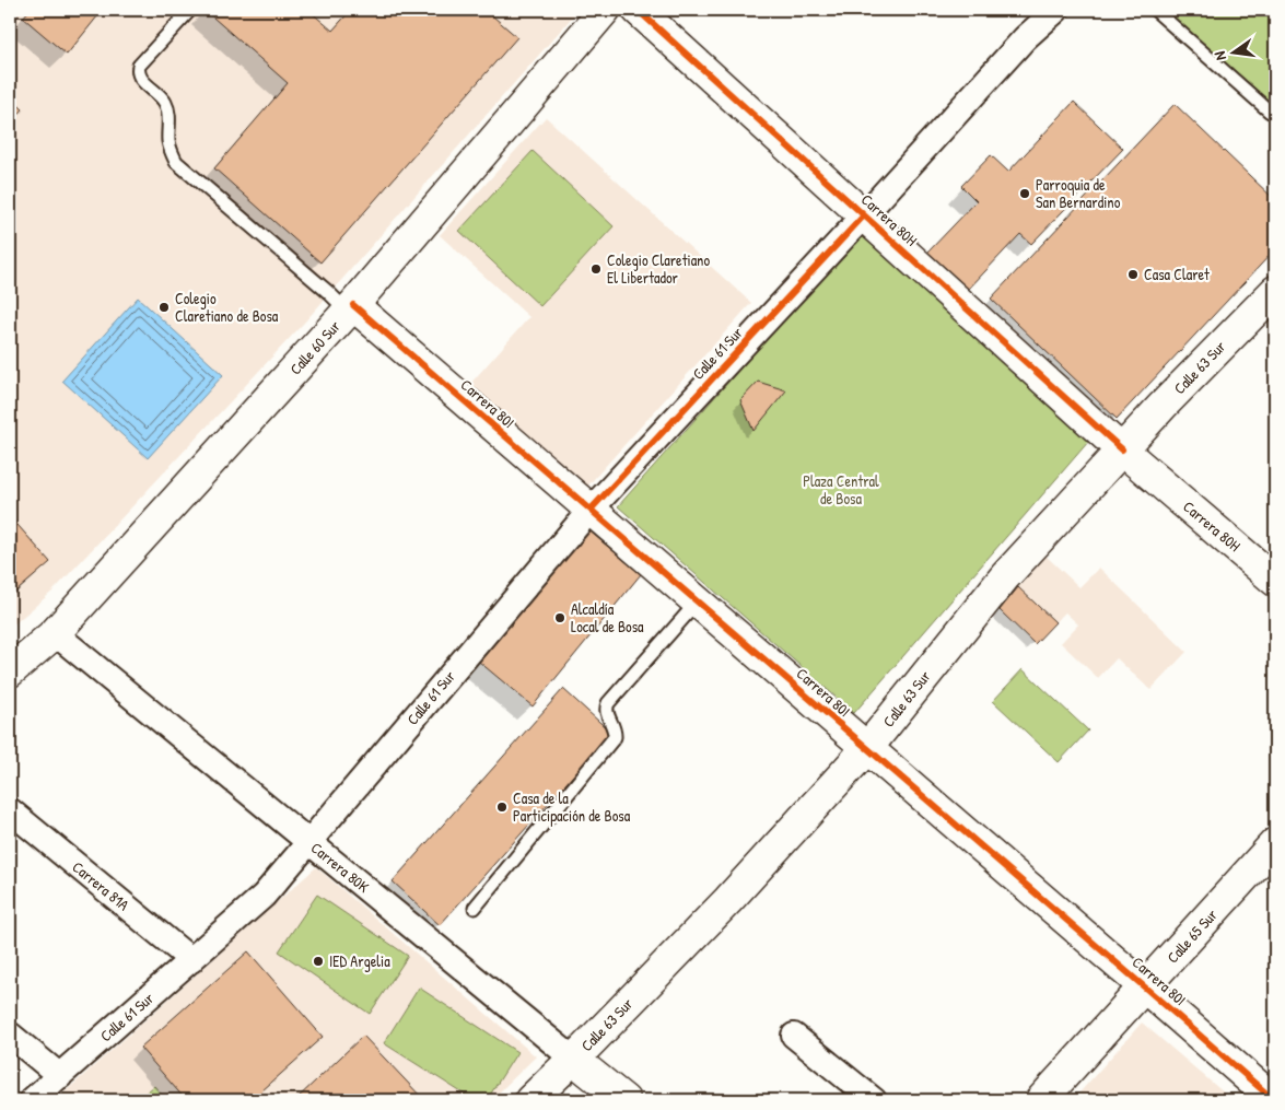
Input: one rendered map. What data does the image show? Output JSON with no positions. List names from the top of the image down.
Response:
{
  "streets": {
    "street": [
      "Carrera 80H",
      "Calle 60 Sur",
      "Calle 61 Sur",
      "Calle 63 Sur",
      "Carrera 80I",
      "Carrera 80K",
      "Carrera 81A",
      "Calle 65 Sur"
    ]
  },
  "crossings": [
    ["Carrera 80H", "Calle 61 Sur"],
    ["Carrera 80H", "Calle 63 Sur"],
    ["Calle 60 Sur", "Carrera 80I"],
    ["Calle 60 Sur", "Carrera 80K"],
    ["Calle 61 Sur", "Carrera 80I"],
    ["Calle 61 Sur", "Carrera 80K"],
    ["Calle 61 Sur", "Carrera 81A"],
    ["Calle 63 Sur", "Carrera 80I"],
    ["Calle 63 Sur", "Carrera 80K"],
    ["Carrera 80I", "Calle 65 Sur"]
  ],
  "parks": ["Plaza Central de Bosa"],
  "places": [
    "Parroquia de San Bernardino",
    "Colegio Claretiano El Libertador",
    "Casa Claret",
    "Colegio Claretiano de Bosa",
    "Alcaldía Local de Bosa",
    "Casa de la Participación de Bosa",
    "IED Argelia"
  ],
  "north": "left"
}
